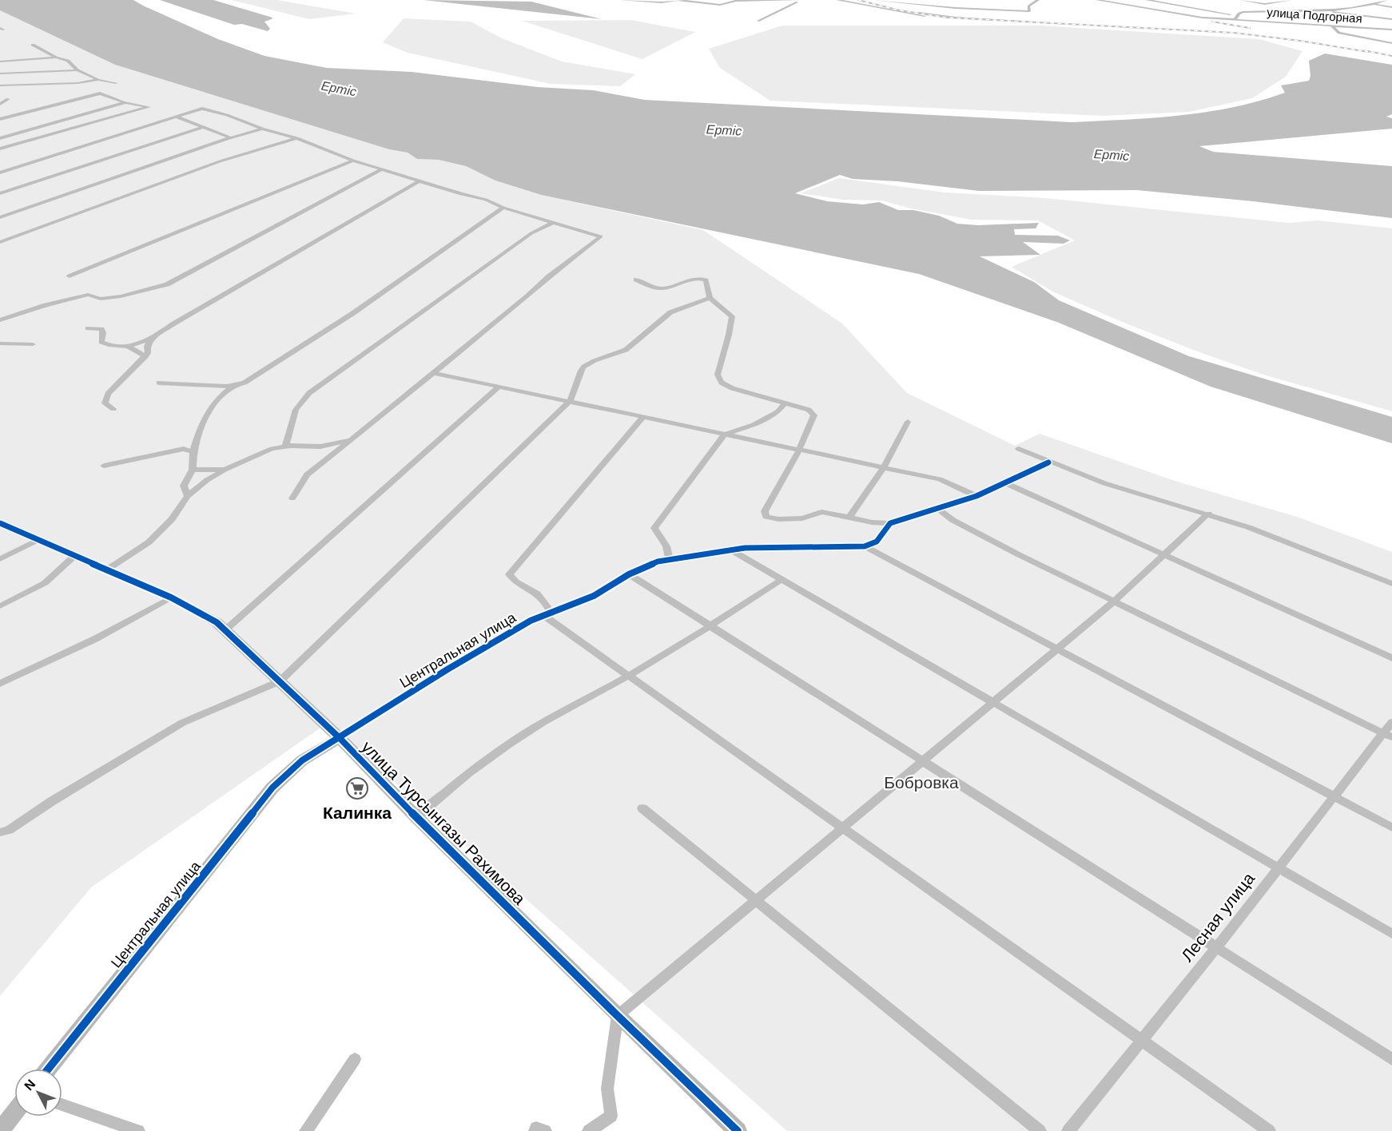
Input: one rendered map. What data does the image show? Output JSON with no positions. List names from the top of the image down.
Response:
{
  "streets": {
    "street": [
      "улица Подгорная",
      "Центральная улица",
      "улица Турсынгазы Рахимова",
      "Лесная улица"
    ]
  },
  "crossings": [
    ["Центральная улица", "улица Турсынгазы Рахимова"]
  ],
  "water": ["Ертіс"],
  "parks": ["Бобровка"],
  "places": {
    "supermarket": ["Калинка"]
  },
  "north": "top left"
}
